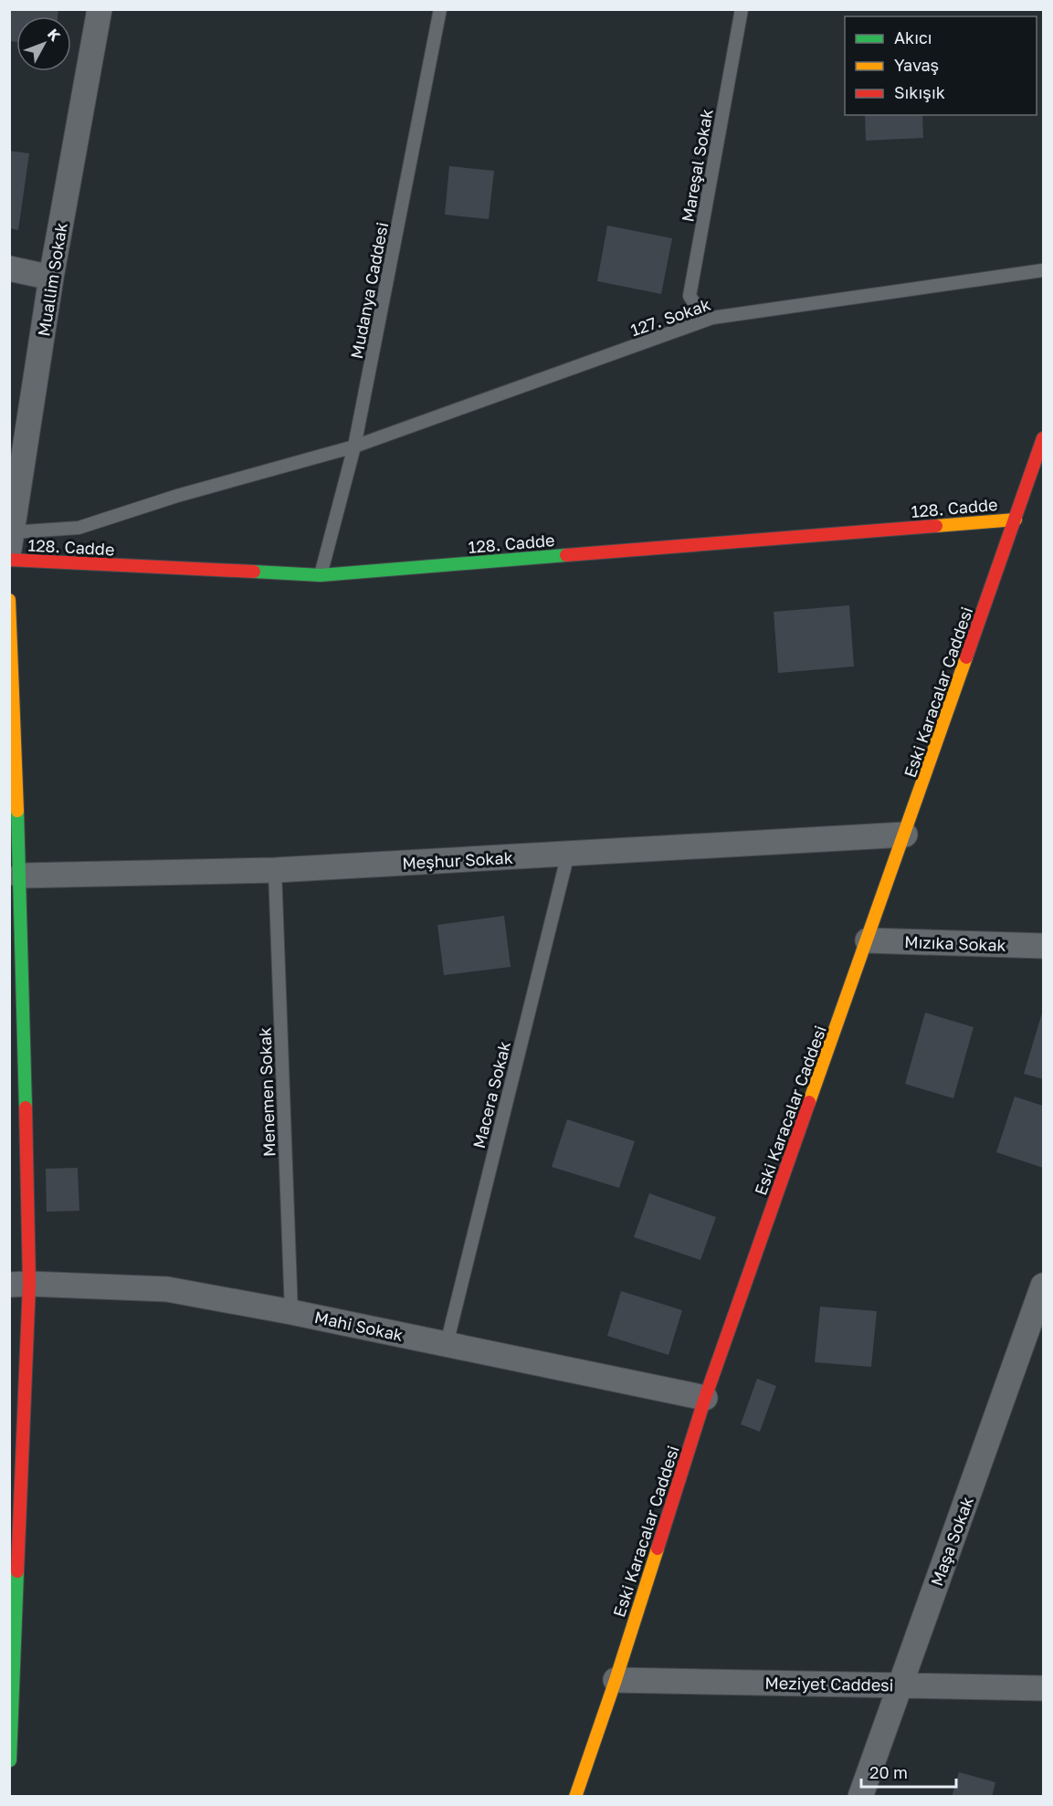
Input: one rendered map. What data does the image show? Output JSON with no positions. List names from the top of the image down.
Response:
{
  "streets": {
    "street": [
      "Muallim Sokak",
      "128. Cadde",
      "Eski Karacalar Caddesi",
      "Meşhur Sokak",
      "Mızıka Sokak",
      "Mahi Sokak",
      "Maşa Sokak",
      "Meziyet Caddesi"
    ],
    "lane": [
      "Mareşal Sokak",
      "Mudanya Caddesi",
      "127. Sokak",
      "Menemen Sokak",
      "Macera Sokak"
    ]
  },
  "crossings": [
    ["Mareşal Sokak", "127. Sokak"],
    ["Muallim Sokak", "127. Sokak"],
    ["Mudanya Caddesi", "127. Sokak"],
    ["Mudanya Caddesi", "128. Cadde"],
    ["128. Cadde", "Eski Karacalar Caddesi"],
    ["Eski Karacalar Caddesi", "Meşhur Sokak"],
    ["Eski Karacalar Caddesi", "Mızıka Sokak"],
    ["Eski Karacalar Caddesi", "Mahi Sokak"],
    ["Eski Karacalar Caddesi", "Meziyet Caddesi"],
    ["Meşhur Sokak", "Menemen Sokak"],
    ["Meşhur Sokak", "Macera Sokak"],
    ["Menemen Sokak", "Mahi Sokak"],
    ["Macera Sokak", "Mahi Sokak"],
    ["Maşa Sokak", "Meziyet Caddesi"]
  ],
  "legend": ["Akıcı", "Yavaş", "Sıkışık"],
  "scale_bar": "20 m",
  "north": "top right"
}
